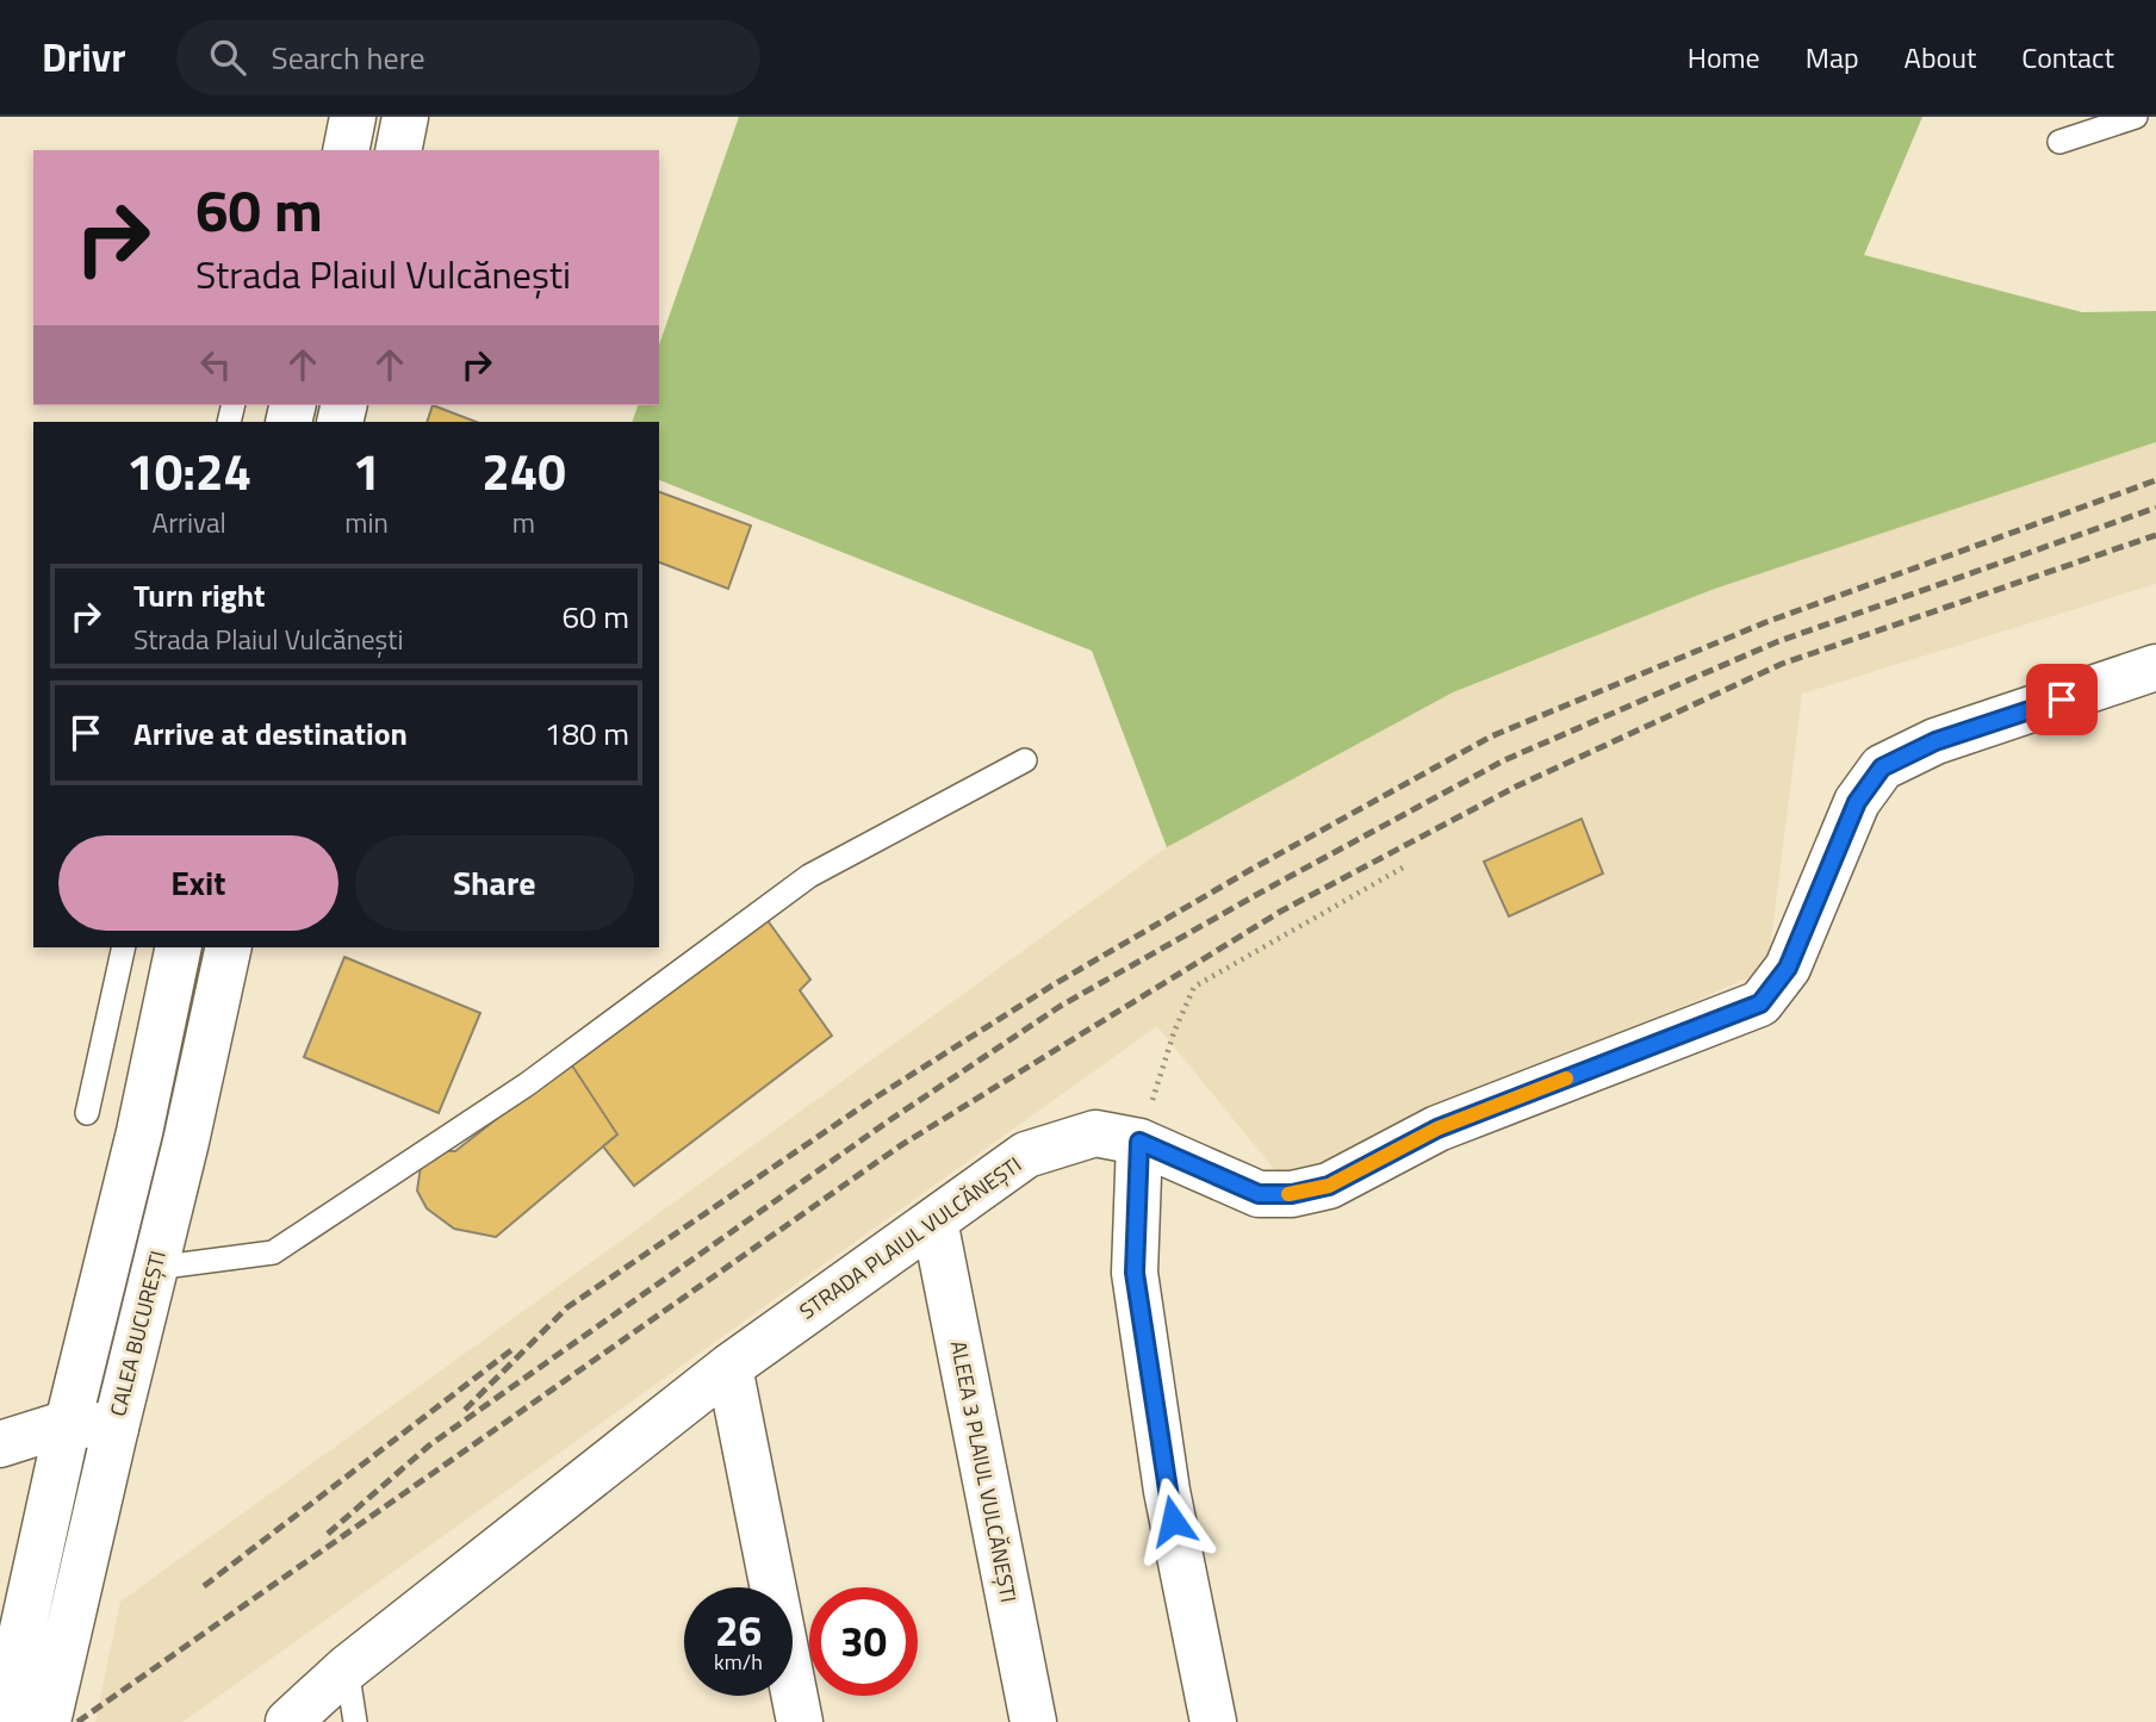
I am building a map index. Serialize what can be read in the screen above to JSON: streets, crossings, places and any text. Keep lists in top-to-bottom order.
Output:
{
  "streets": {
    "street": ["STRADA PLAIUL VULCĂNEȘTI", "CALEA BUCUREȘTI", "ALEEA 3 PLAIUL VULCĂNEȘTI"]
  },
  "crossings": [
    ["STRADA PLAIUL VULCĂNEȘTI", "ALEEA 3 PLAIUL VULCĂNEȘTI"]
  ],
  "page": {
    "header": "Drivr",
    "search": "Search here",
    "nav": [
      "Home",
      "Map",
      "About",
      "Contact"
    ],
    "turn": ["60 m", "Strada Plaiul Vulcănești"],
    "eta": [
      "10:24",
      "Arrival",
      "1",
      "min",
      "240",
      "m"
    ],
    "list": [
      {
        "name": "Turn right",
        "note": "Strada Plaiul Vulcănești",
        "value": "60 m"
      },
      {
        "name": "Arrive at destination",
        "value": "180 m"
      }
    ],
    "buttons": ["Exit", "Share"],
    "speed": "26 km/h",
    "limit": "30"
  }
}
